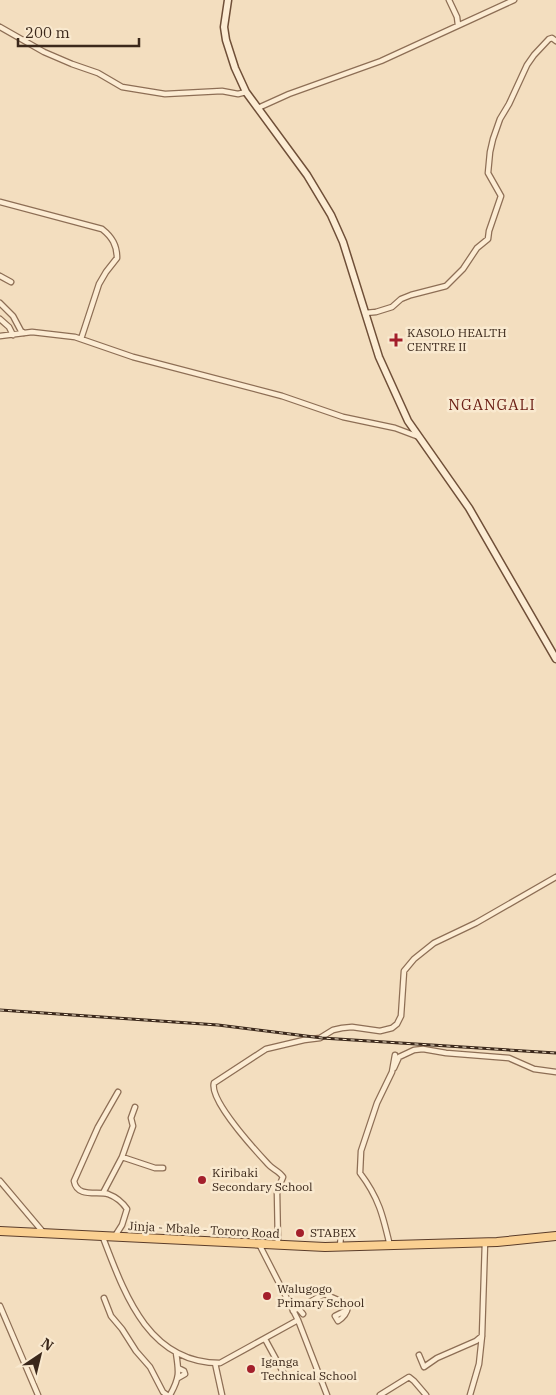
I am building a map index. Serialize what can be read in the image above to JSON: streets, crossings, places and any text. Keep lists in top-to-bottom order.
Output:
{
  "streets": {
    "main road": ["Jinja - Mbale - Tororo Road"]
  },
  "districts": ["NGANGALI"],
  "places": {
    "health": ["KASOLO HEALTH CENTRE II"],
    "other": [
      "Kiribaki Secondary School",
      "STABEX",
      "Walugogo Primary School",
      "Iganga Technical School"
    ]
  },
  "scale_bar": "200 m",
  "north": "top right"
}
